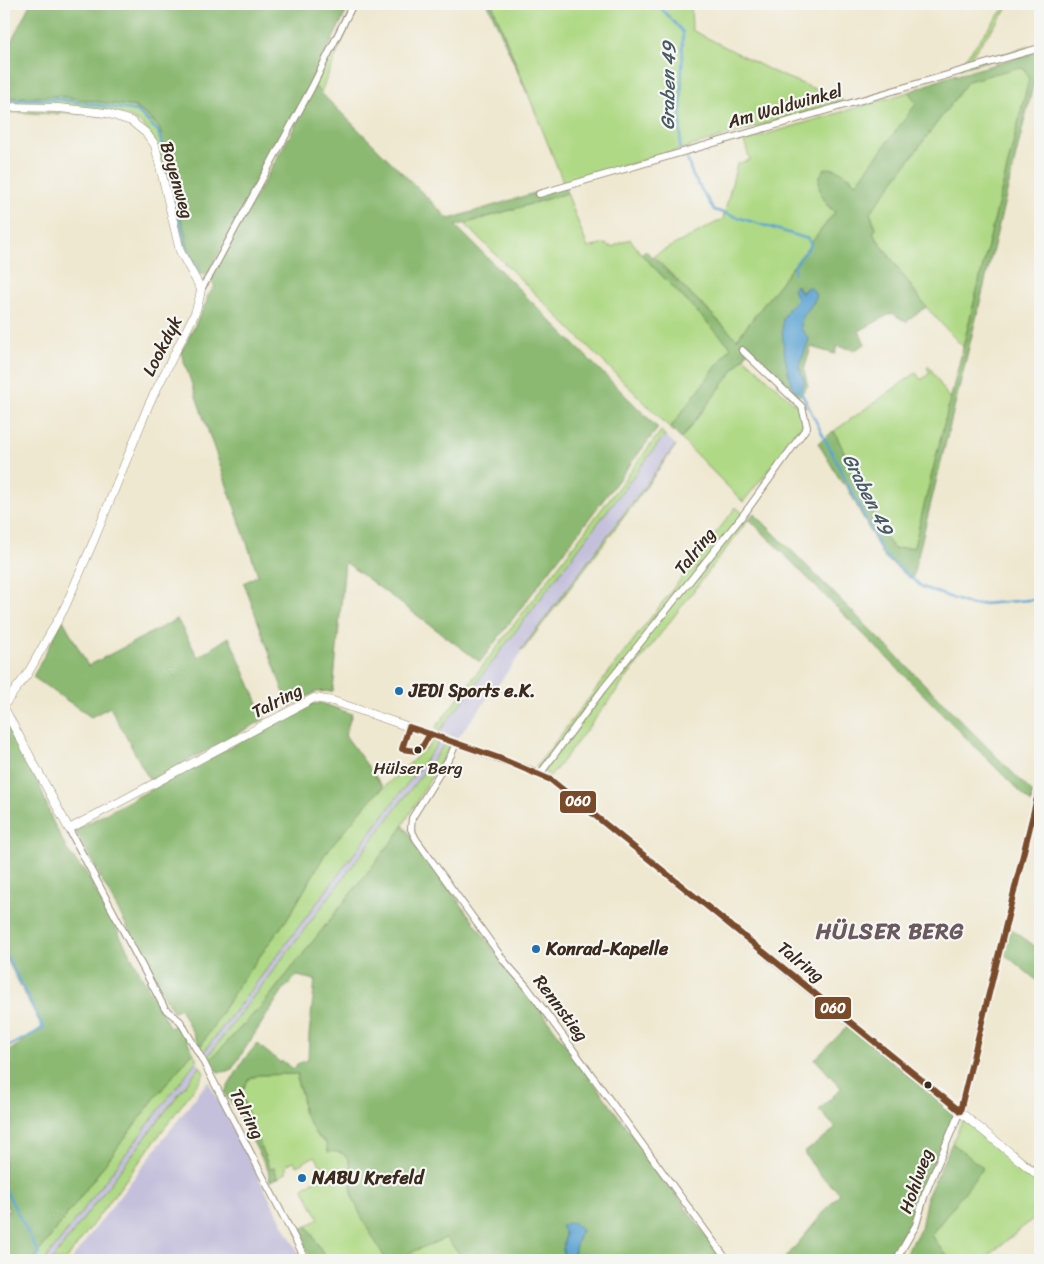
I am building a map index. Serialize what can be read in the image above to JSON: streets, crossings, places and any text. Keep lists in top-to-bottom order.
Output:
{
  "streets": {
    "street": [
      "Am Waldwinkel",
      "Boyenweg",
      "Lookdyk",
      "Talring",
      "Rennstieg",
      "Hohlweg"
    ]
  },
  "crossings": [
    ["Boyenweg", "Lookdyk"],
    ["Lookdyk", "Talring"],
    ["Talring", "Rennstieg"],
    ["Talring", "Hohlweg"]
  ],
  "districts": ["HÜLSER BERG"],
  "water": ["Graben 49"],
  "places": [
    "JEDI Sports e.K.",
    "Hülser Berg",
    "Konrad-Kapelle",
    "NABU Krefeld"
  ],
  "lines": ["transit line 060"]
}
